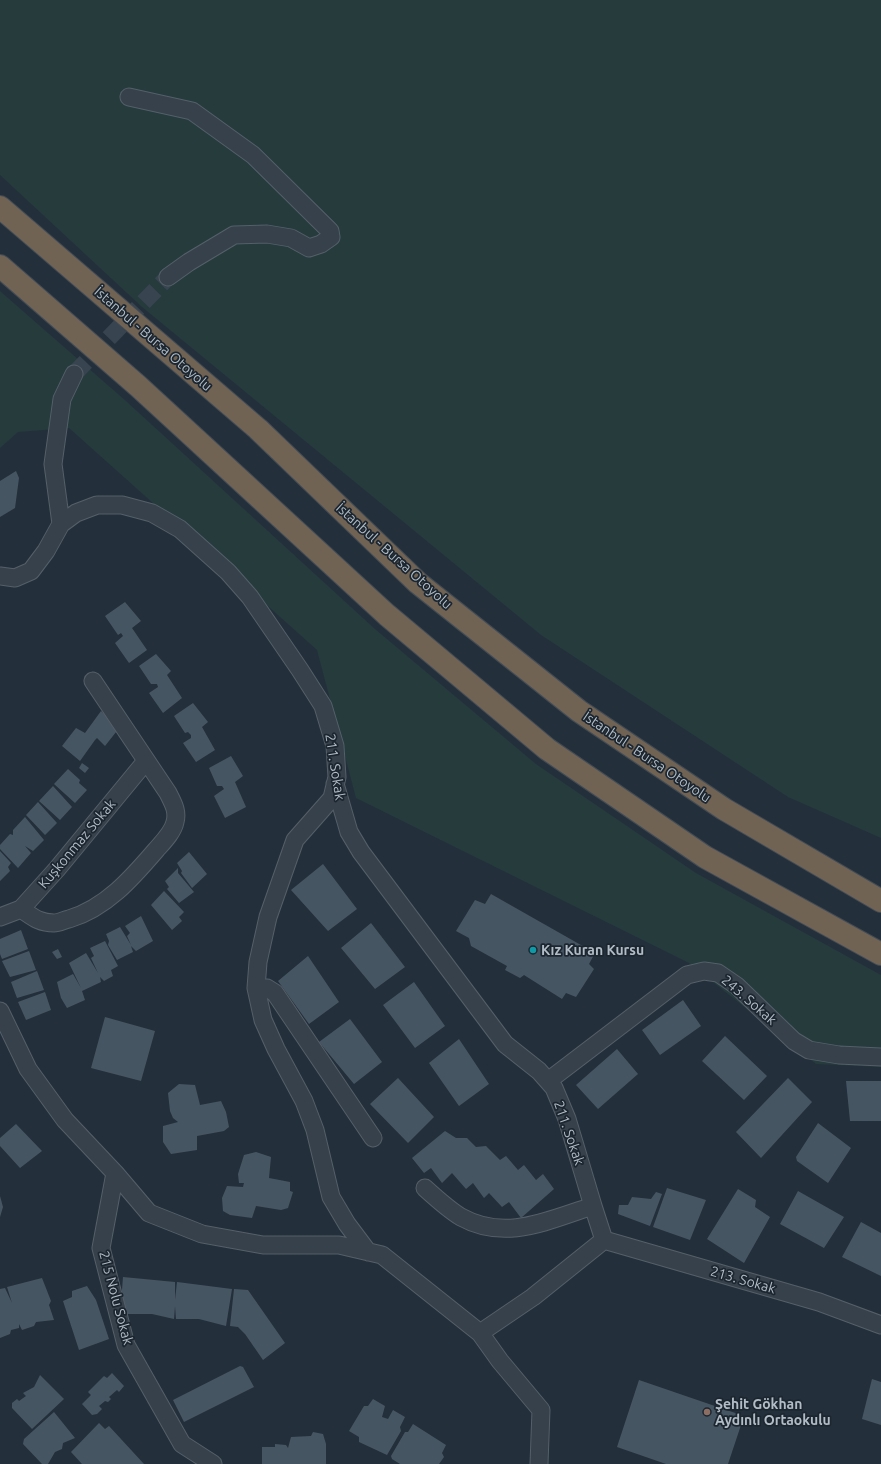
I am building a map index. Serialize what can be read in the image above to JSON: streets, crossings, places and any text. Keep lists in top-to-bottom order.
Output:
{
  "streets": {
    "highway": ["İstanbul - Bursa Otoyolu"],
    "street": [
      "211. Sokak",
      "Kuşkonmaz Sokak",
      "243. Sokak",
      "213. Sokak",
      "215 Nolu Sokak"
    ]
  },
  "crossings": [
    ["211. Sokak", "243. Sokak"],
    ["211. Sokak", "213. Sokak"]
  ],
  "places": ["Kız Kuran Kursu", "Şehit Gökhan Aydınlı Ortaokulu"]
}
